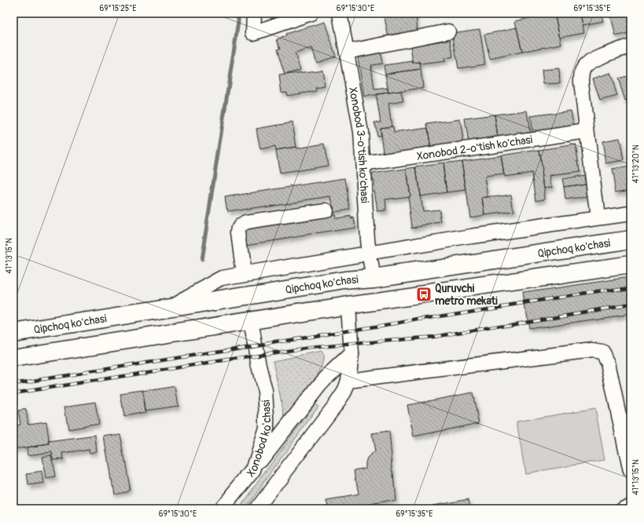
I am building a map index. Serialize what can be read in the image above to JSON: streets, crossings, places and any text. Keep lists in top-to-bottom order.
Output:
{
  "streets": {
    "main road": ["Qipchoq ko'chasi"],
    "street": ["Xonobod 3-o'tish ko'chasi", "Xonobod 2-o'tish ko'chasi", "Xonobod ko'chasi"]
  },
  "crossings": [
    ["Xonobod 3-o'tish ko'chasi", "Xonobod 2-o'tish ko'chasi"],
    ["Xonobod 3-o'tish ko'chasi", "Qipchoq ko'chasi"]
  ],
  "places": {
    "bus stop": ["Quruvchi metro mekati"]
  },
  "coordinates": [
    "69°15'25\"E",
    "69°15'30\"E",
    "69°15'35\"E",
    "41°13'20\"N",
    "41°13'15\"N"
  ]
}
